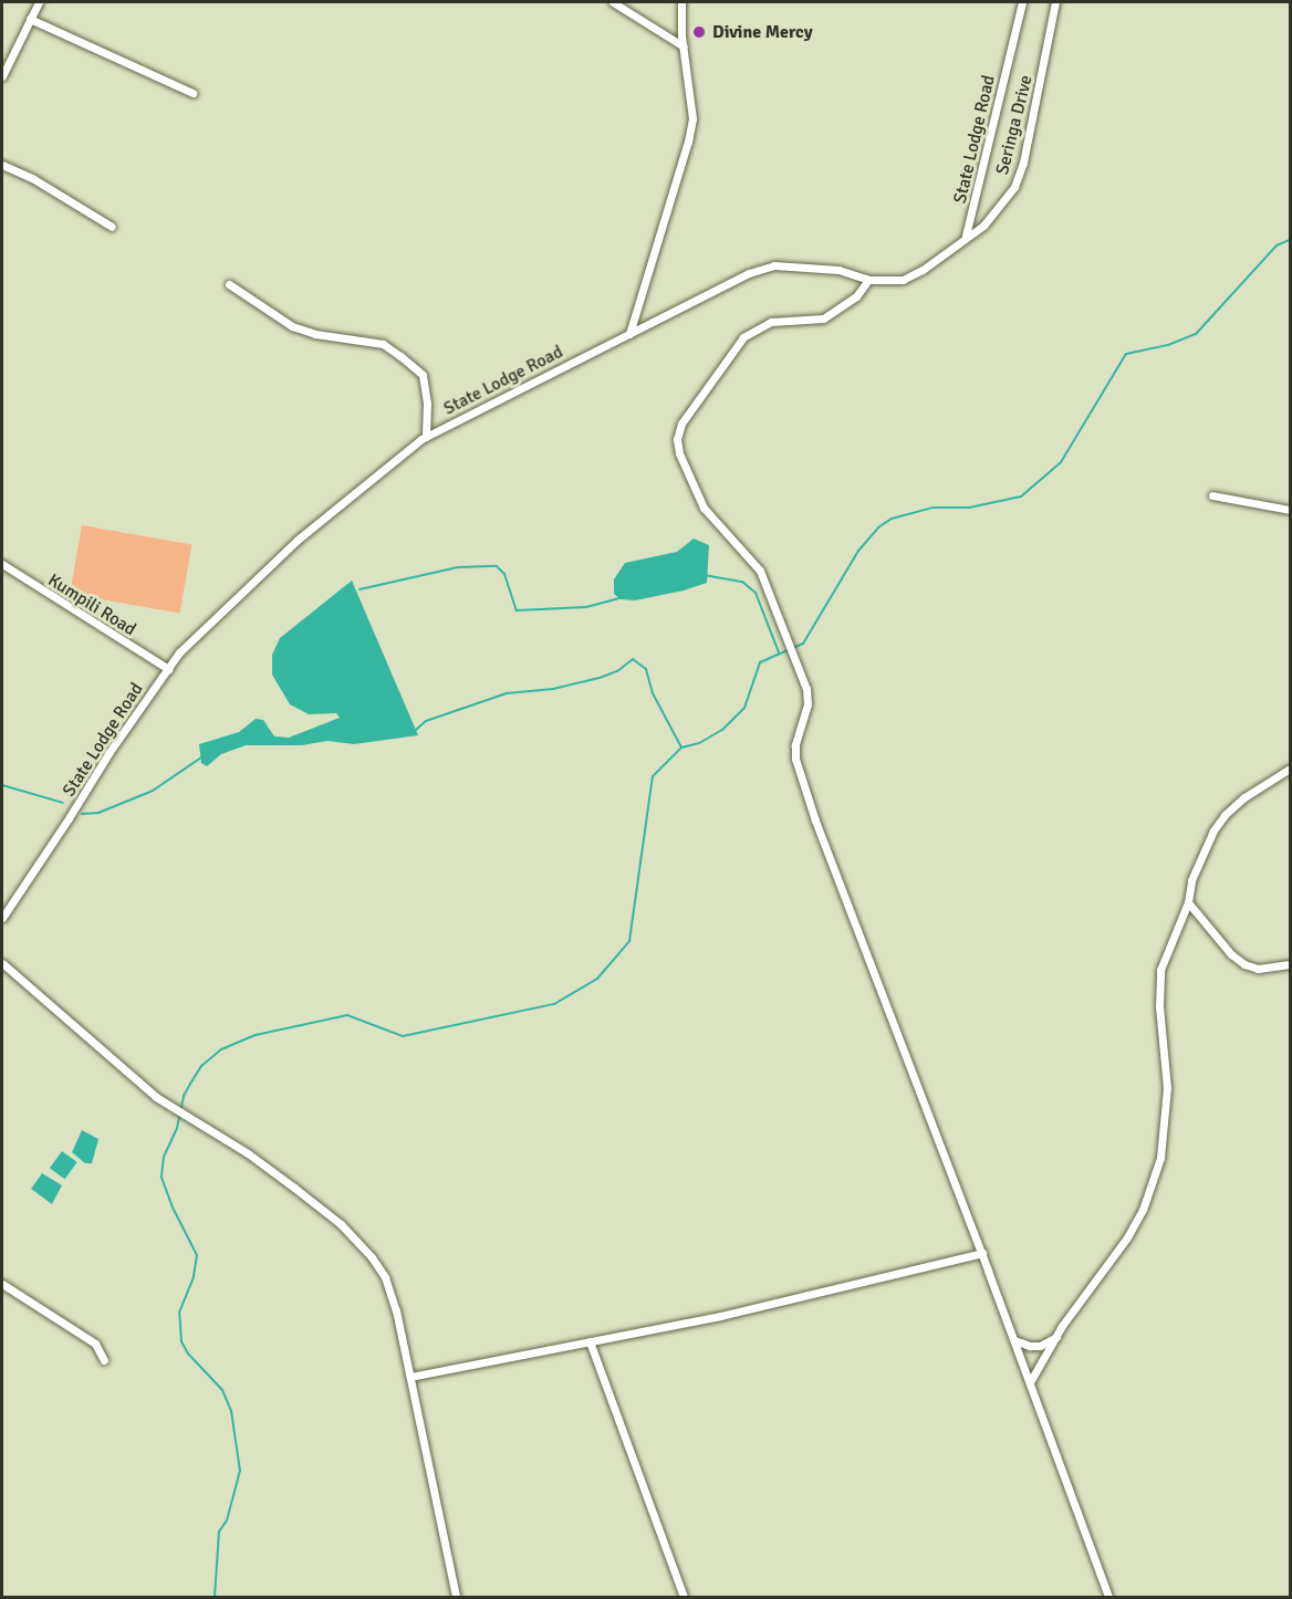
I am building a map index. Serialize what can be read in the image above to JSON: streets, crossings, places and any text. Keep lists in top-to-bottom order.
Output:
{
  "streets": {
    "street": ["Seringa Drive", "State Lodge Road", "Kumpili Road"]
  },
  "crossings": [
    ["Seringa Drive", "State Lodge Road"],
    ["State Lodge Road", "Kumpili Road"]
  ],
  "places": ["Divine Mercy"]
}
